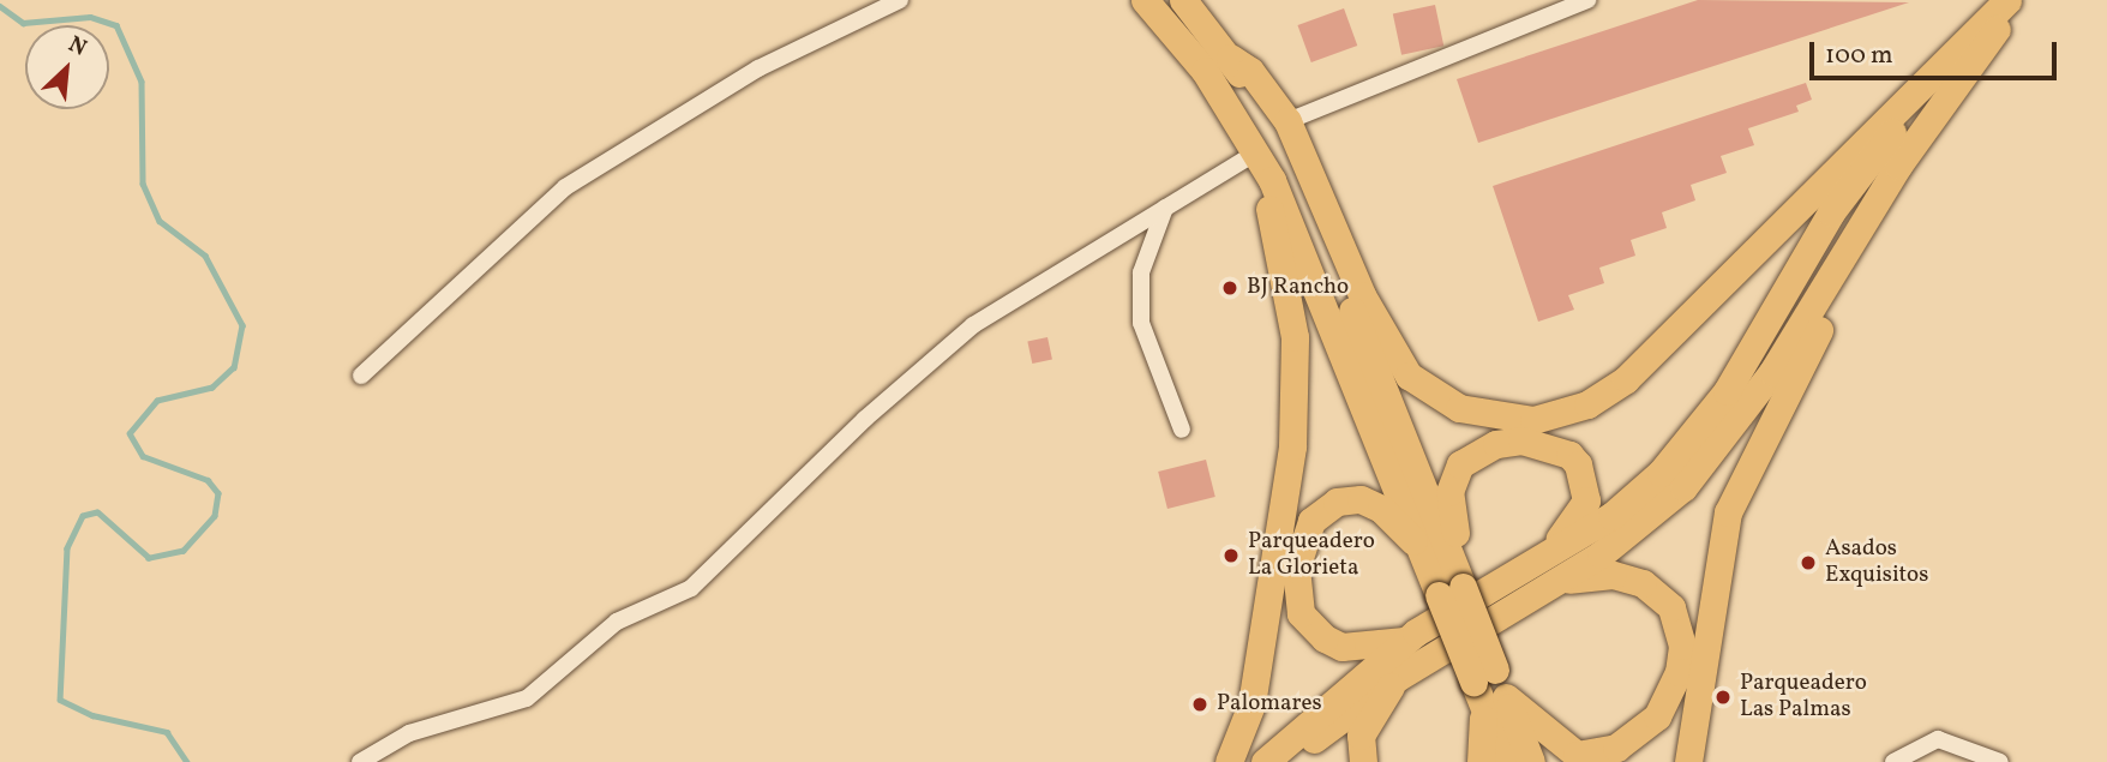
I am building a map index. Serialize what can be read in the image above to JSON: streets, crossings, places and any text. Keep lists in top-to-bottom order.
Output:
{
  "places": [
    "BJ Rancho",
    "Parqueadero La Glorieta",
    "Asados Exquisitos",
    "Parqueadero Las Palmas",
    "Palomares"
  ],
  "scale_bar": "100 m",
  "north": "top right"
}
